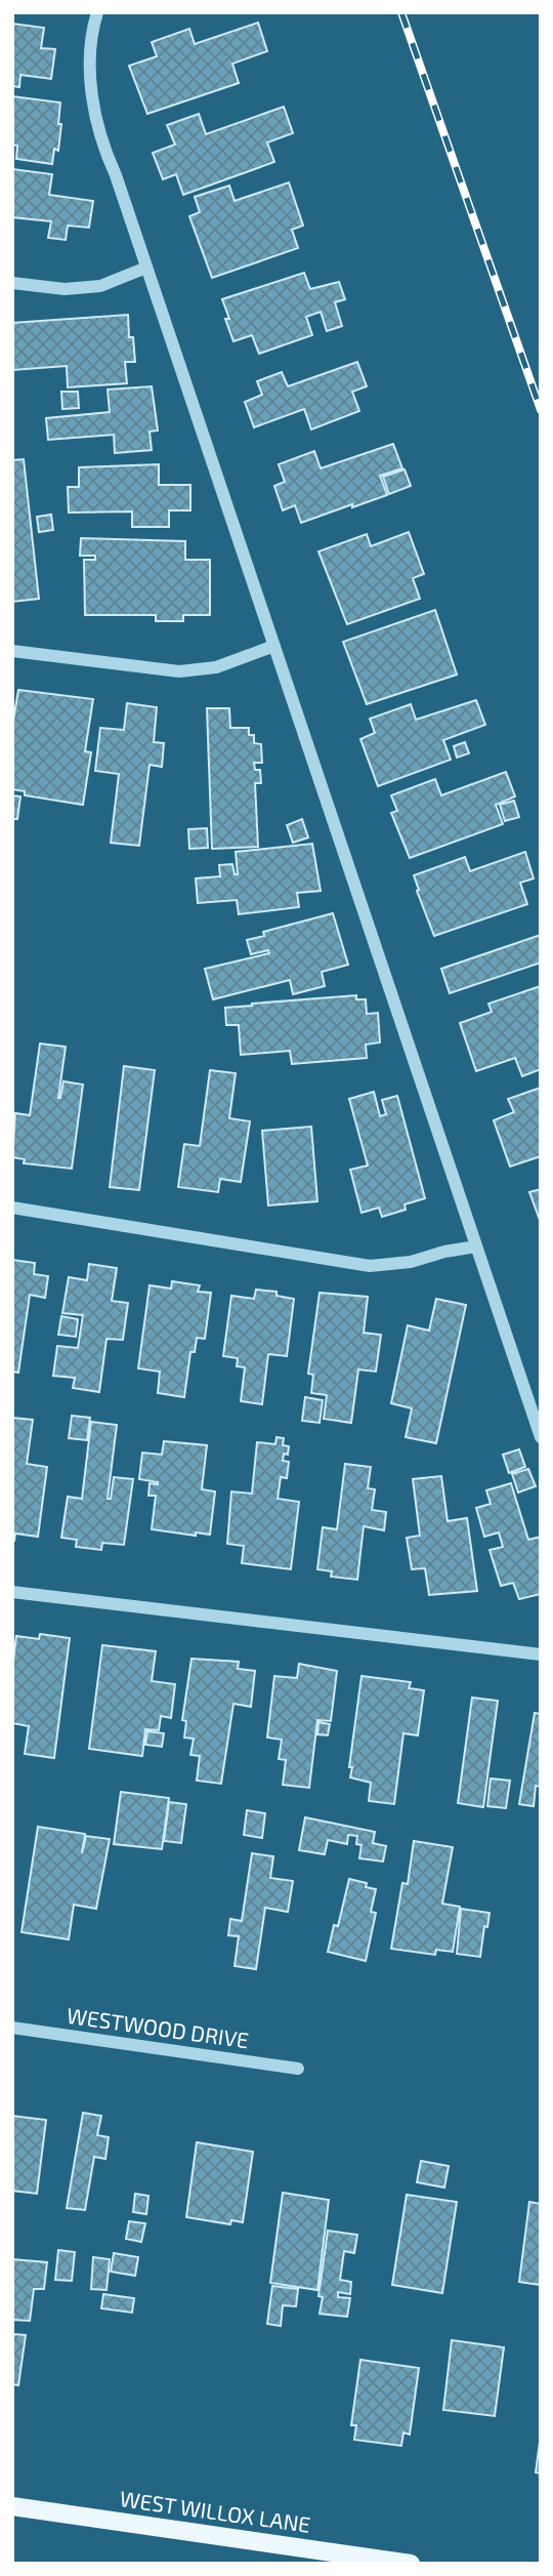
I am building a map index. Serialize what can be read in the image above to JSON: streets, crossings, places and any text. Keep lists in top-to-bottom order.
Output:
{
  "streets": {
    "main road": ["WEST WILLOX LANE"],
    "street": ["WESTWOOD DRIVE"]
  }
}
